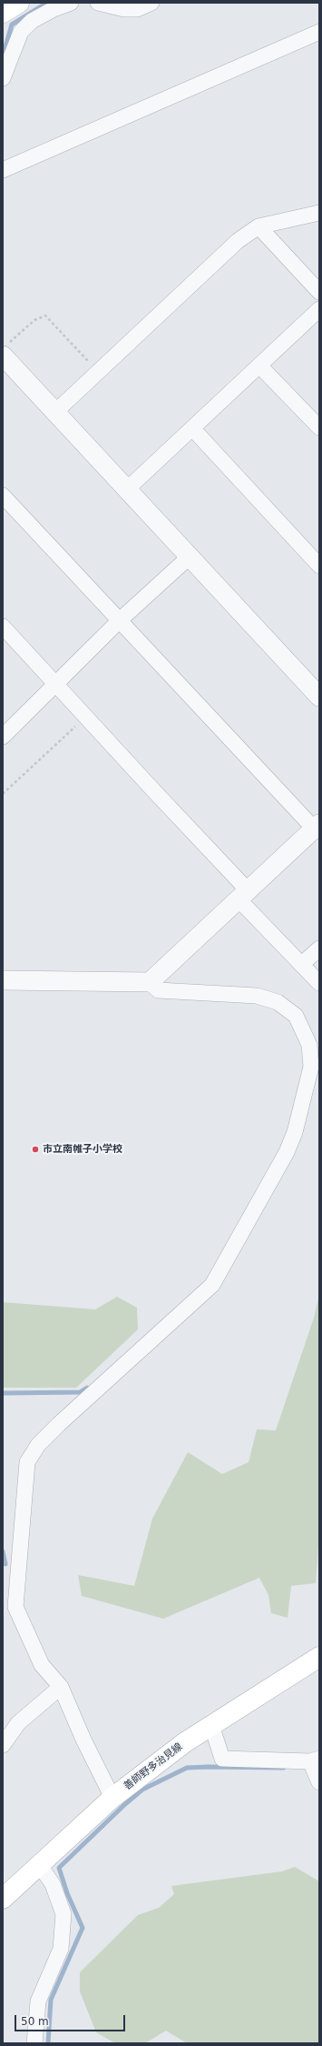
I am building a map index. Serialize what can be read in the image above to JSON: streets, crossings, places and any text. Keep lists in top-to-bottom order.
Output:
{
  "streets": {
    "main road": ["善師野多治見線"]
  },
  "places": ["市立南帷子小学校"],
  "scale_bar": "50 m"
}
